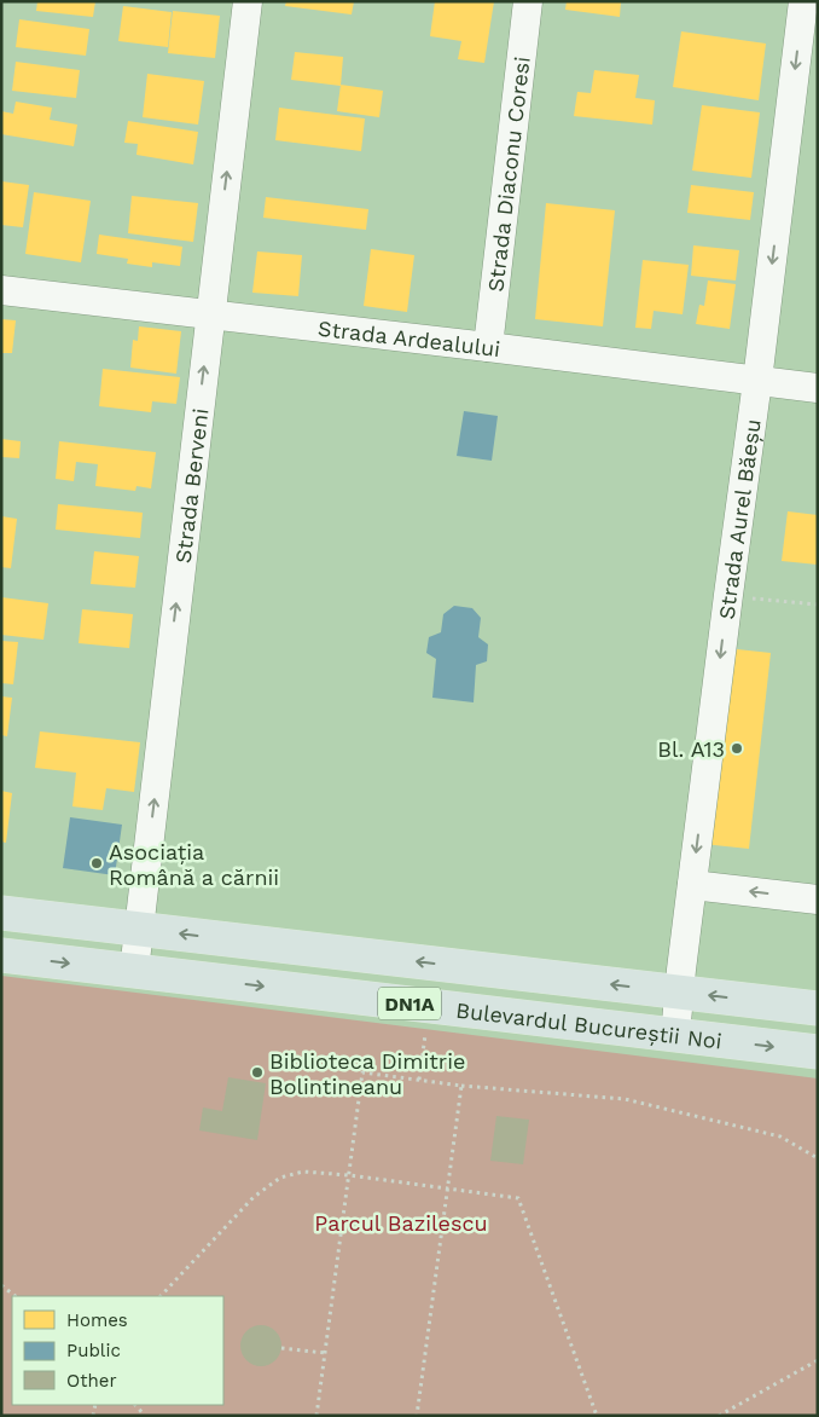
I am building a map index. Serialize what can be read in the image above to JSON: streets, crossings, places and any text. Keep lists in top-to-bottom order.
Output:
{
  "streets": {
    "main road": ["DN1A", "Bulevardul Bucureștii Noi"],
    "street": [
      "Strada Diaconu Coresi",
      "Strada Ardealului",
      "Strada Berveni",
      "Strada Aurel Băeșu"
    ]
  },
  "crossings": [
    ["Strada Diaconu Coresi", "Strada Ardealului"],
    ["Strada Ardealului", "Strada Berveni"],
    ["Strada Ardealului", "Strada Aurel Băeșu"],
    ["Strada Berveni", "Bulevardul Bucureștii Noi"],
    ["Strada Aurel Băeșu", "Bulevardul Bucureștii Noi"]
  ],
  "one_way": ["Strada Berveni", "Strada Aurel Băeșu"],
  "parks": ["Parcul Bazilescu"],
  "places": ["Bl. A13", "Asociația Română a cărnii", "Biblioteca Dimitrie Bolintineanu"],
  "legend": ["Homes", "Public", "Other"]
}
